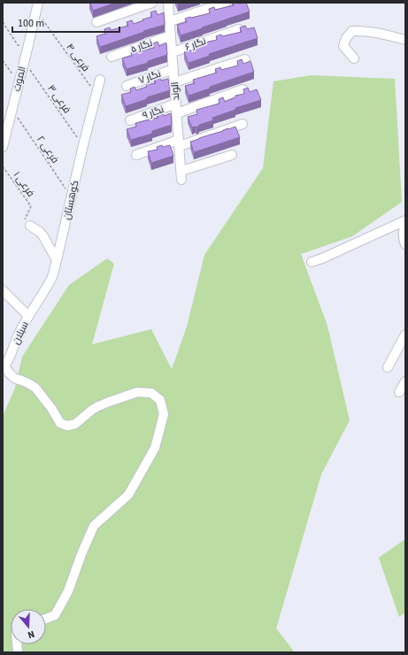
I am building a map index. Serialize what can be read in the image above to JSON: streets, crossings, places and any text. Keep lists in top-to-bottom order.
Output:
{
  "streets": {
    "street": [
      "نگار ۶",
      "نگار ۵",
      "نگار ۷",
      "الموت",
      "الوند",
      "نگار ۹",
      "کوهستان",
      "سبلان"
    ],
    "path": [
      "فرعی ۴",
      "فرعی ۳",
      "فرعی ۲",
      "فرعی ۱"
    ]
  },
  "crossings": [
    ["نگار ۶", "الوند"],
    ["نگار ۵", "الوند"],
    ["فرعی ۴", "الموت"],
    ["فرعی ۴", "کوهستان"],
    ["نگار ۷", "الوند"],
    ["الموت", "فرعی ۳"],
    ["الموت", "فرعی ۲"],
    ["الوند", "نگار ۹"],
    ["فرعی ۳", "کوهستان"],
    ["فرعی ۲", "کوهستان"],
    ["کوهستان", "سبلان"]
  ],
  "scale_bar": "100 m",
  "north": "bottom"
}
